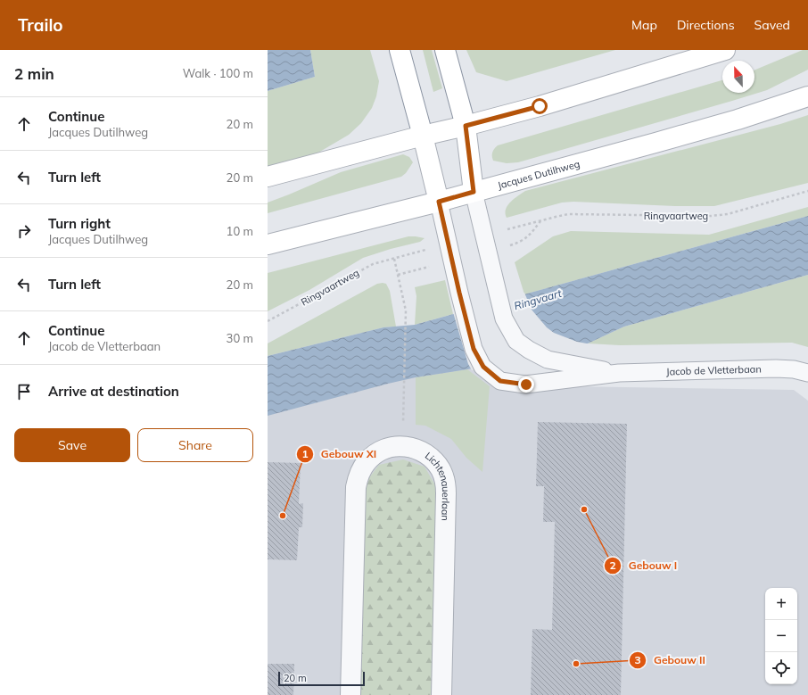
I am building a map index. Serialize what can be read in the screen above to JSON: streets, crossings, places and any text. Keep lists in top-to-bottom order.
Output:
{
  "streets": {
    "main road": ["Jacques Dutilhweg"],
    "street": ["Lichtenauerlaan"],
    "lane": ["Jacob de Vletterbaan"],
    "path": ["Ringvaartweg"]
  },
  "crossings": [
    ["Jacques Dutilhweg", "Jacob de Vletterbaan"]
  ],
  "water": ["Ringvaart"],
  "places": ["Gebouw I", "Gebouw XI", "Gebouw II"],
  "scale_bar": "20 m",
  "north": "top",
  "page": {
    "header": "Trailo",
    "nav": ["Map", "Directions", "Saved"],
    "heading": ["2 min", "Walk · 100 m"],
    "list": [
      ["Continue", "Jacques Dutilhweg", "20 m"],
      ["Turn left", "20 m"],
      ["Turn right", "Jacques Dutilhweg", "10 m"],
      ["Turn left", "20 m"],
      ["Continue", "Jacob de Vletterbaan", "30 m"],
      "Arrive at destination"
    ],
    "buttons": ["Save", "Share"],
    "map_buttons": ["+", "−"],
    "scale": "20 m"
  }
}
